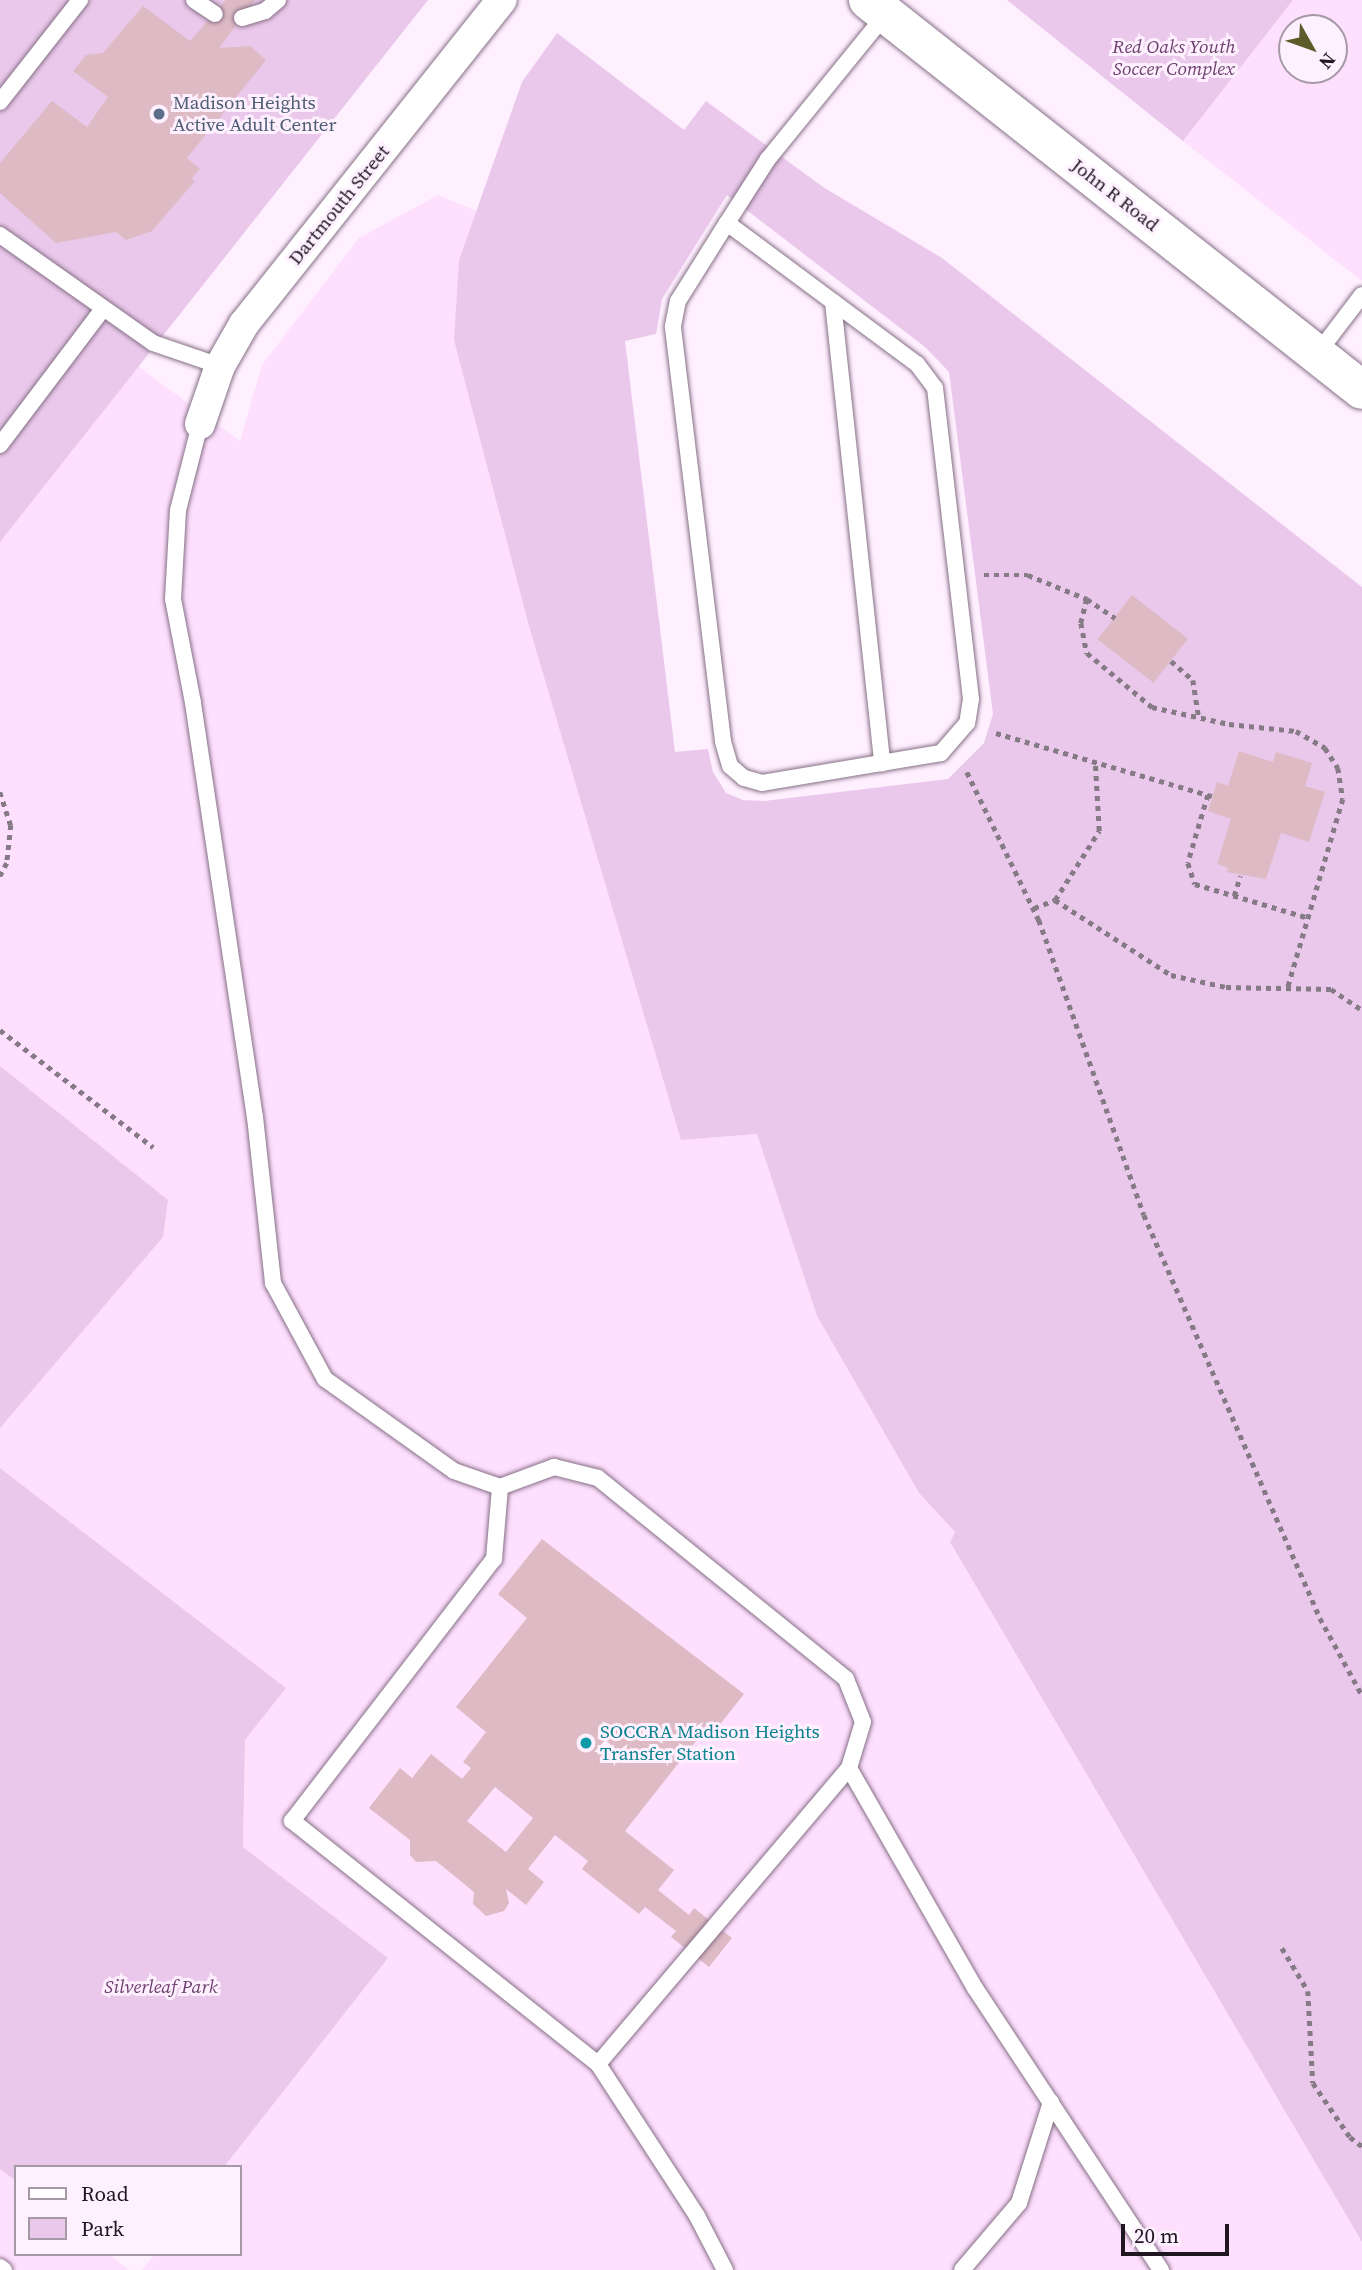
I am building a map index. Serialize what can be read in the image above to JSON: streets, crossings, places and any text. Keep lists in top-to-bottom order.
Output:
{
  "streets": {
    "main road": ["John R Road"],
    "street": ["Dartmouth Street"]
  },
  "parks": ["Red Oaks Youth Soccer Complex", "Silverleaf Park"],
  "places": ["Madison Heights Active Adult Center", "SOCCRA Madison Heights Transfer Station"],
  "legend": ["Road", "Park"],
  "scale_bar": "20 m",
  "north": "bottom right"
}
